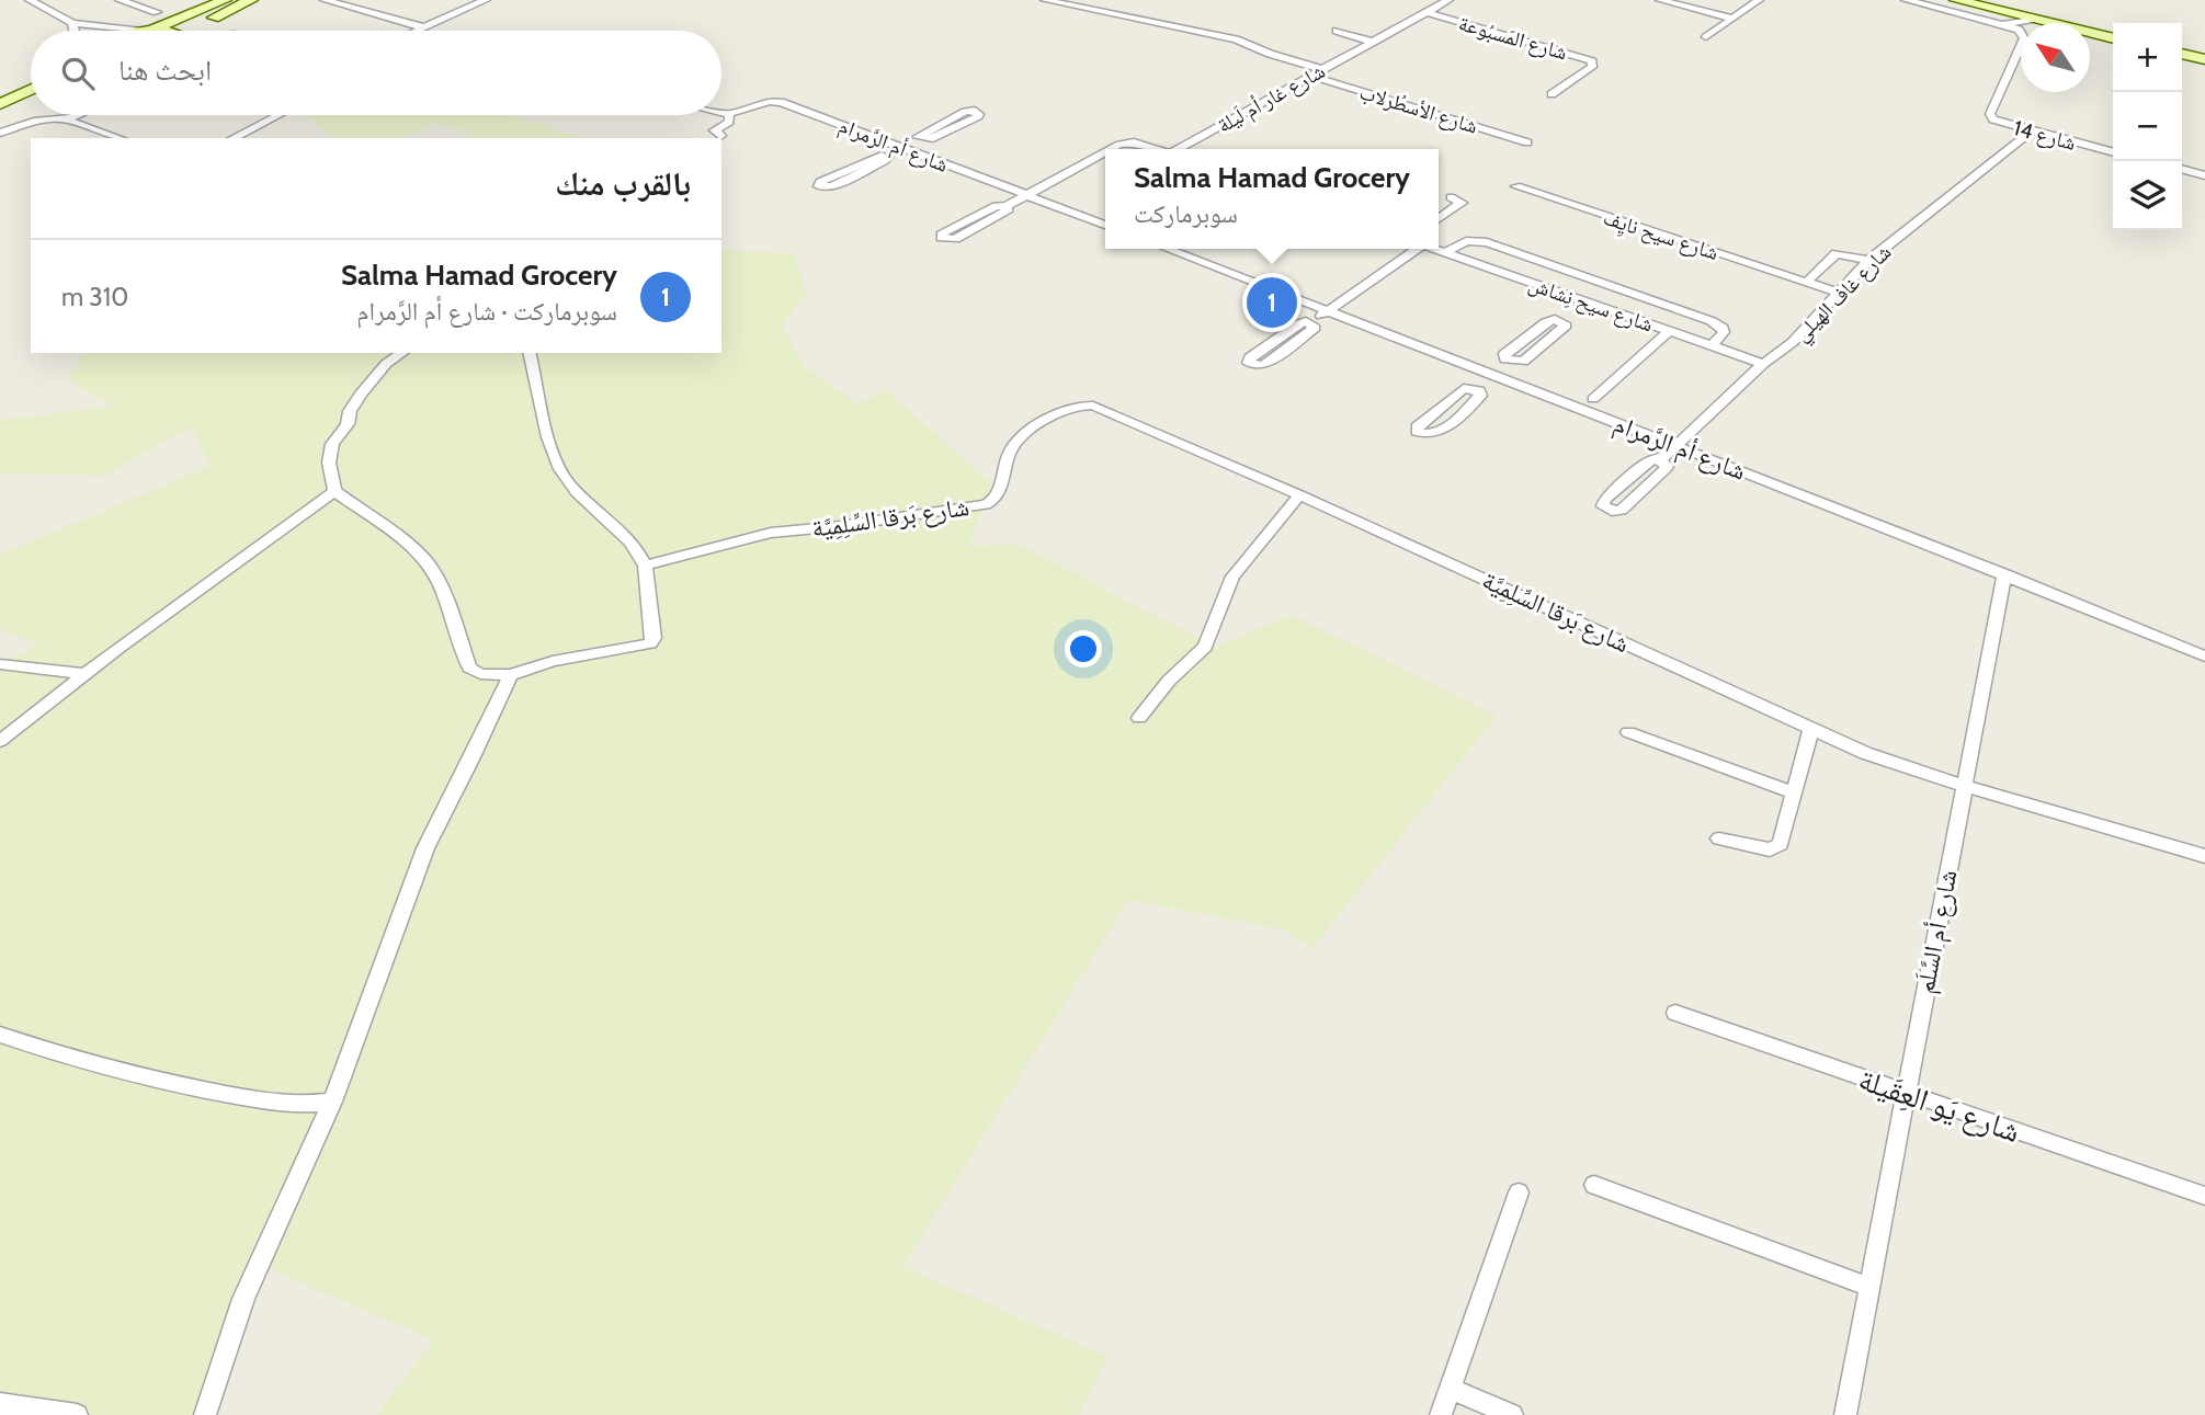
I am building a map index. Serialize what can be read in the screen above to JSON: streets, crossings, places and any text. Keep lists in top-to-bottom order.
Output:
{
  "streets": {
    "street": [
      "شارع المَسبُوعة",
      "شارع غار أم لَيلة",
      "شارع الأسطُرلاب",
      "شارع 14",
      "شارع أم الرَّمرام",
      "شارع سيح نايِف",
      "شارع غاف الهيلي",
      "شارع سيح نِشاش",
      "شارع بَرقا السِّلِمِيَّة",
      "شارع أم السَّلَم",
      "شارع يَو العِقَيلة"
    ]
  },
  "crossings": [
    ["شارع المَسبُوعة", "شارع غار أم لَيلة"],
    ["شارع غار أم لَيلة", "شارع الأسطُرلاب"],
    ["شارع 14", "شارع غاف الهيلي"],
    ["شارع أم الرَّمرام", "شارع غاف الهيلي"],
    ["شارع أم الرَّمرام", "شارع أم السَّلَم"],
    ["شارع سيح نايِف", "شارع غاف الهيلي"],
    ["شارع غاف الهيلي", "شارع سيح نِشاش"],
    ["شارع بَرقا السِّلِمِيَّة", "شارع أم السَّلَم"],
    ["شارع أم السَّلَم", "شارع يَو العِقَيلة"]
  ],
  "north": "top left",
  "page": {
    "map_buttons": ["+", "−"],
    "search": "ابحث هنا",
    "heading": "بالقرب منك",
    "popup": ["Salma Hamad Grocery", "سوبرماركت"],
    "list": [
      {
        "mark": "1",
        "name": "Salma Hamad Grocery",
        "note": "سوبرماركت · شارع أم الرَّمرام",
        "value": "310 m"
      }
    ],
    "pins": "1"
  }
}
